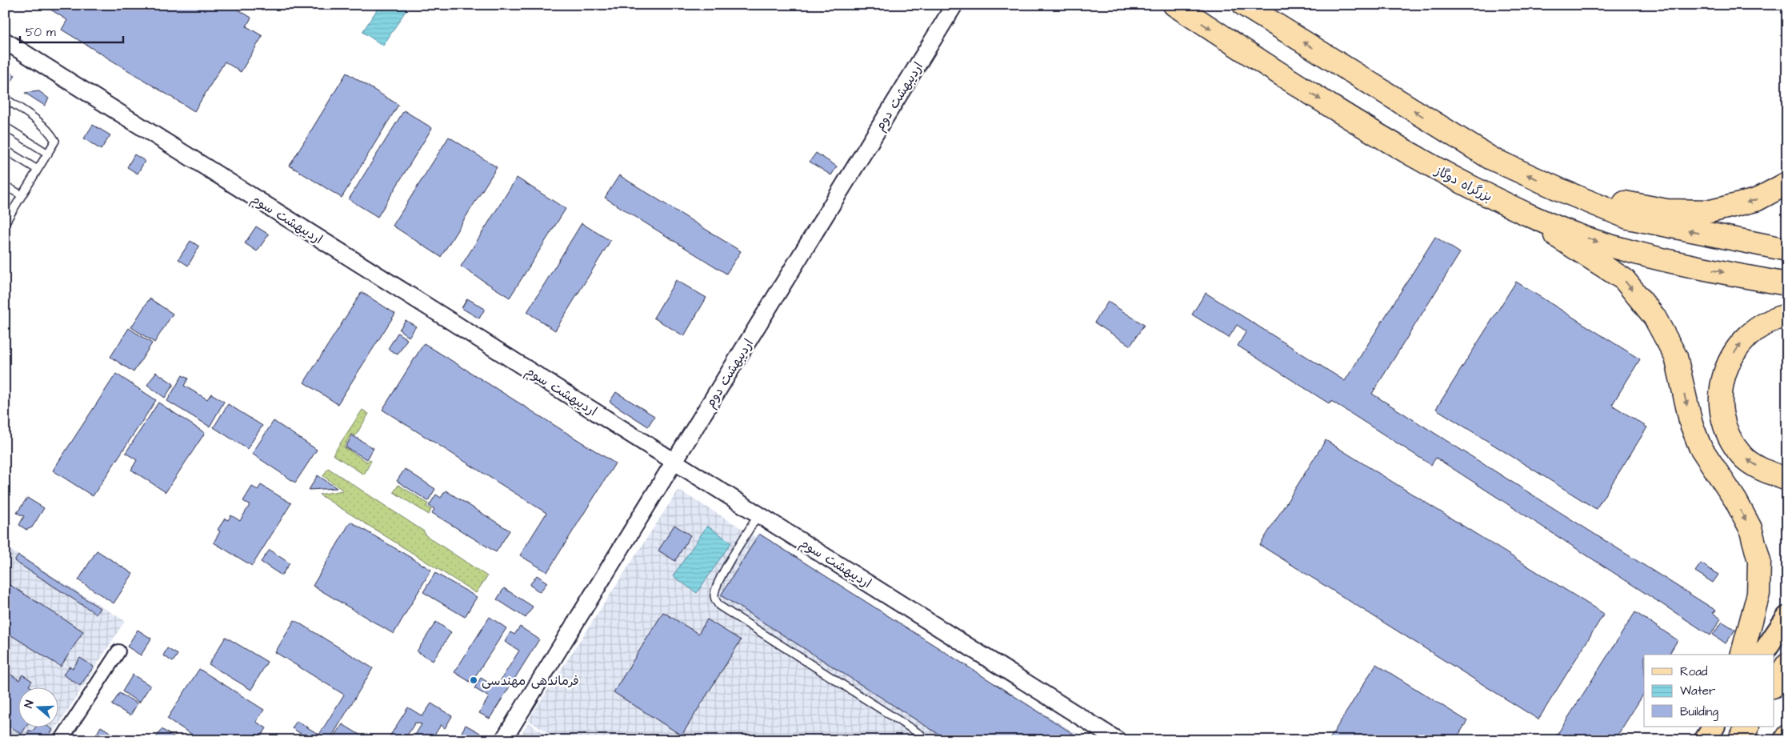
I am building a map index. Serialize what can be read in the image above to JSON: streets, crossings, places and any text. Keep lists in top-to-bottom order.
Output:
{
  "streets": {
    "highway": ["بزرگراه دوگاز"],
    "street": ["اردیبهشت دوم", "اردیبهشت سوم"]
  },
  "crossings": [
    ["اردیبهشت دوم", "اردیبهشت سوم"]
  ],
  "places": ["فرماندهی مهندسی"],
  "legend": ["Road", "Water", "Building"],
  "scale_bar": "50 m",
  "north": "left"
}
